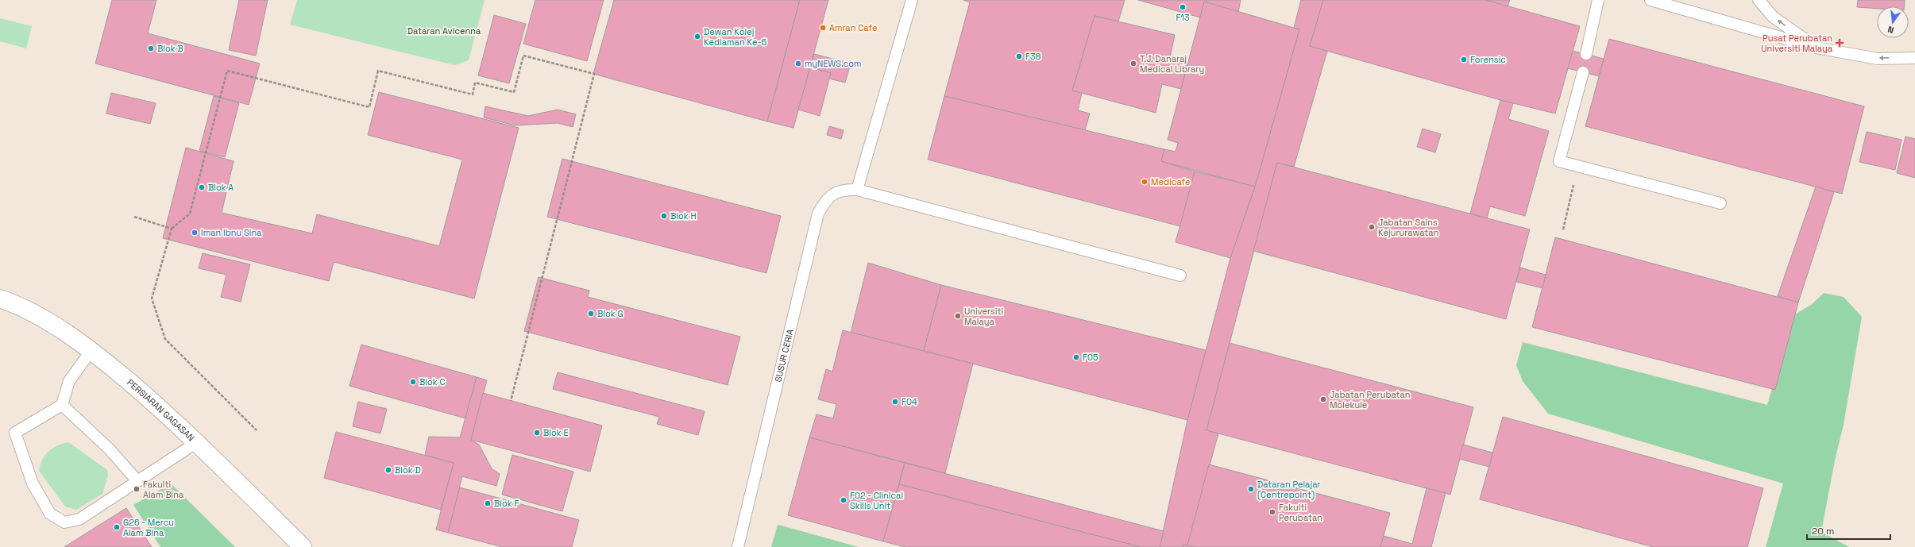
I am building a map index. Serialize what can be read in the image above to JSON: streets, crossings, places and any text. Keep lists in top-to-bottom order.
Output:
{
  "streets": {
    "street": ["PERSIARAN GAGASAN"],
    "lane": ["SUSUR CERIA"]
  },
  "parks": ["Dataran Avicenna"],
  "places": {
    "other": [
      "F13",
      "Amran Cafe",
      "Dewan Kolej Kediaman Ke-6",
      "Blok B",
      "F38",
      "Forensic",
      "myNEWS.com",
      "T.J. Danaraj Medical Library",
      "Medicafe",
      "Blok A",
      "Blok H",
      "Jabatan Sains Kejururawatan",
      "Iman Ibnu Sina",
      "Blok G",
      "Universiti Malaya",
      "F05",
      "Blok C",
      "Jabatan Perubatan Molekule",
      "F04",
      "Blok E",
      "Blok D",
      "Fakulti Alam Bina",
      "Dataran Pelajar (Centrepoint)",
      "F02 - Clinical Skills Unit",
      "Blok F",
      "Fakulti Perubatan",
      "G26 - Mercu Alam Bina"
    ],
    "health": ["Pusat Perubatan Universiti Malaya"]
  },
  "scale_bar": "20 m",
  "north": "bottom"
}
